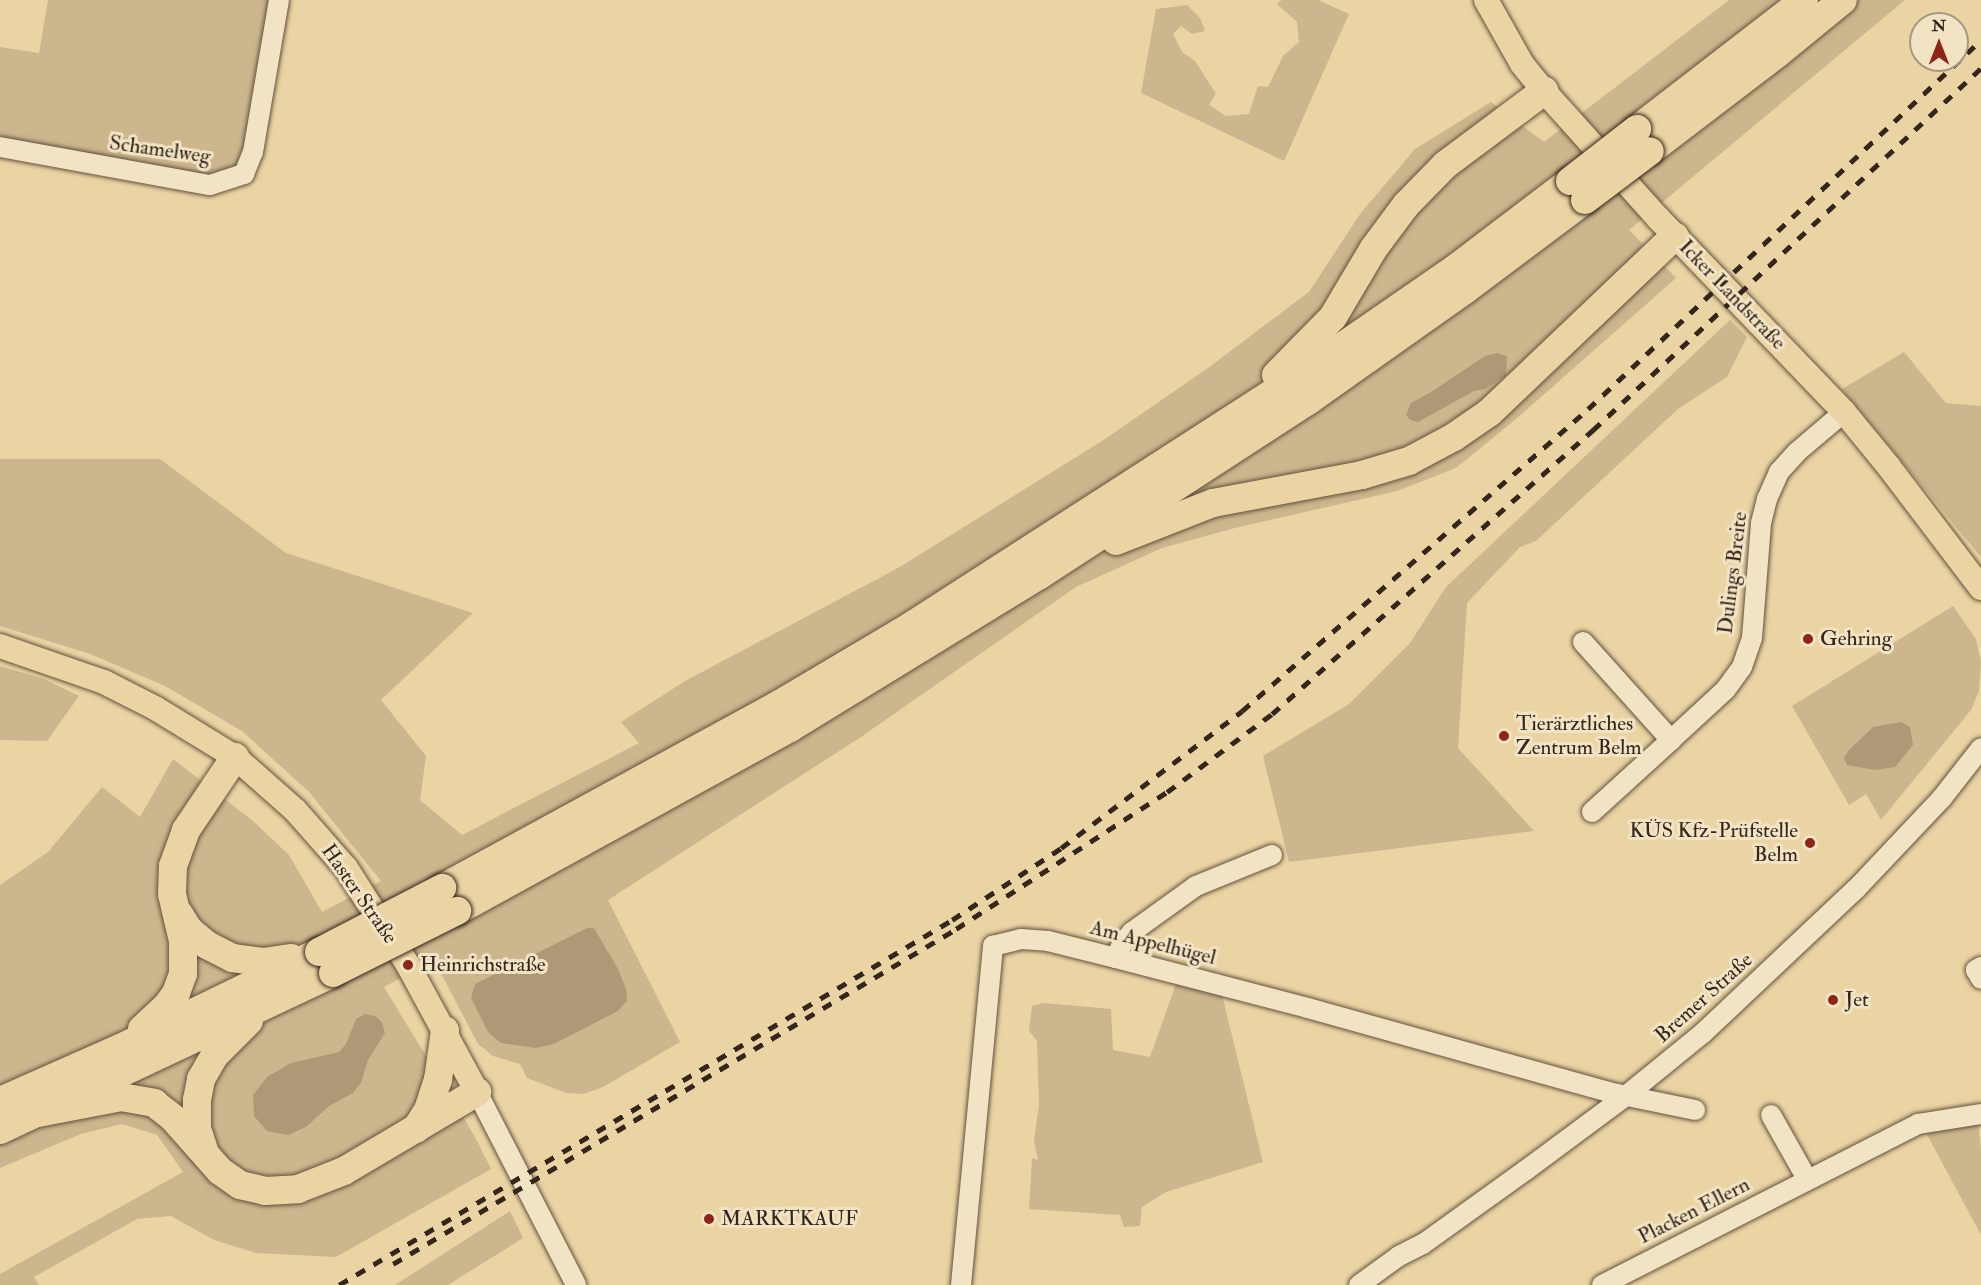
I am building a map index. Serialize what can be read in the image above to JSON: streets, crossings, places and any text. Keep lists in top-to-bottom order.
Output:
{
  "streets": {
    "main road": ["Icker Landstraße", "Haster Straße"],
    "street": [
      "Schamelweg",
      "Dulings Breite",
      "Am Appelhügel",
      "Bremer Straße",
      "Placken Ellern"
    ]
  },
  "crossings": [
    ["Icker Landstraße", "Dulings Breite"],
    ["Am Appelhügel", "Bremer Straße"]
  ],
  "places": [
    "Gehring",
    "Tierärztliches Zentrum Belm",
    "KÜS Kfz-Prüfstelle Belm",
    "Heinrichstraße",
    "Jet",
    "MARKTKAUF"
  ],
  "north": "top"
}
